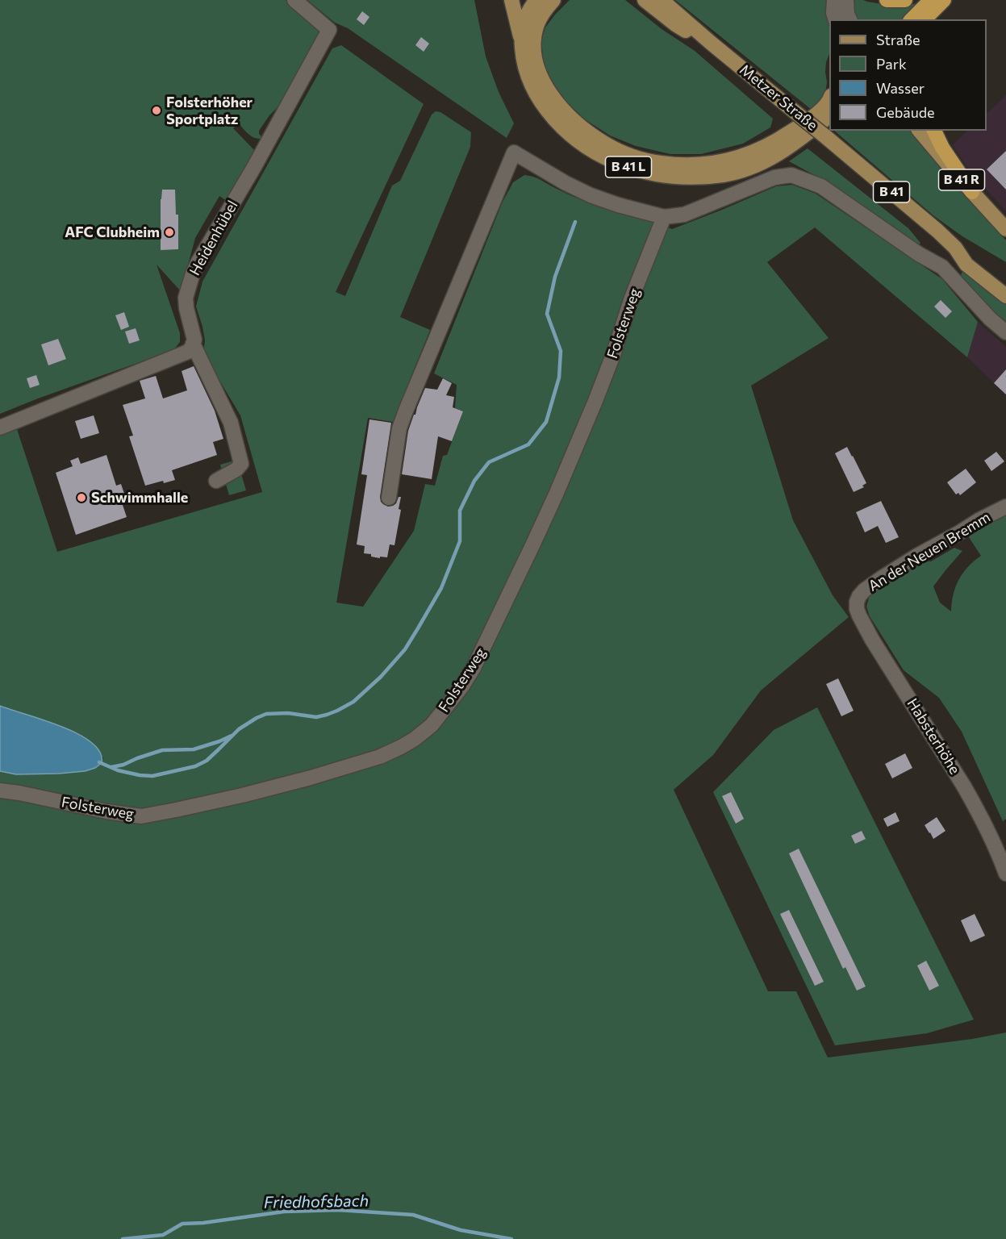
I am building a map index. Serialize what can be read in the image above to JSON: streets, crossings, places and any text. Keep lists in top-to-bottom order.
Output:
{
  "streets": {
    "main road": [
      "Metzer Straße",
      "B 41 L",
      "B 41 R",
      "B 41"
    ],
    "street": [
      "Heidenhübel",
      "Folsterweg",
      "An der Neuen Bremm",
      "Habsterhöhe"
    ]
  },
  "crossings": [
    ["An der Neuen Bremm", "Habsterhöhe"]
  ],
  "water": ["Friedhofsbach"],
  "places": ["Folsterhöher Sportplatz", "AFC Clubheim", "Schwimmhalle"],
  "legend": [
    "Straße",
    "Park",
    "Wasser",
    "Gebäude"
  ]
}
